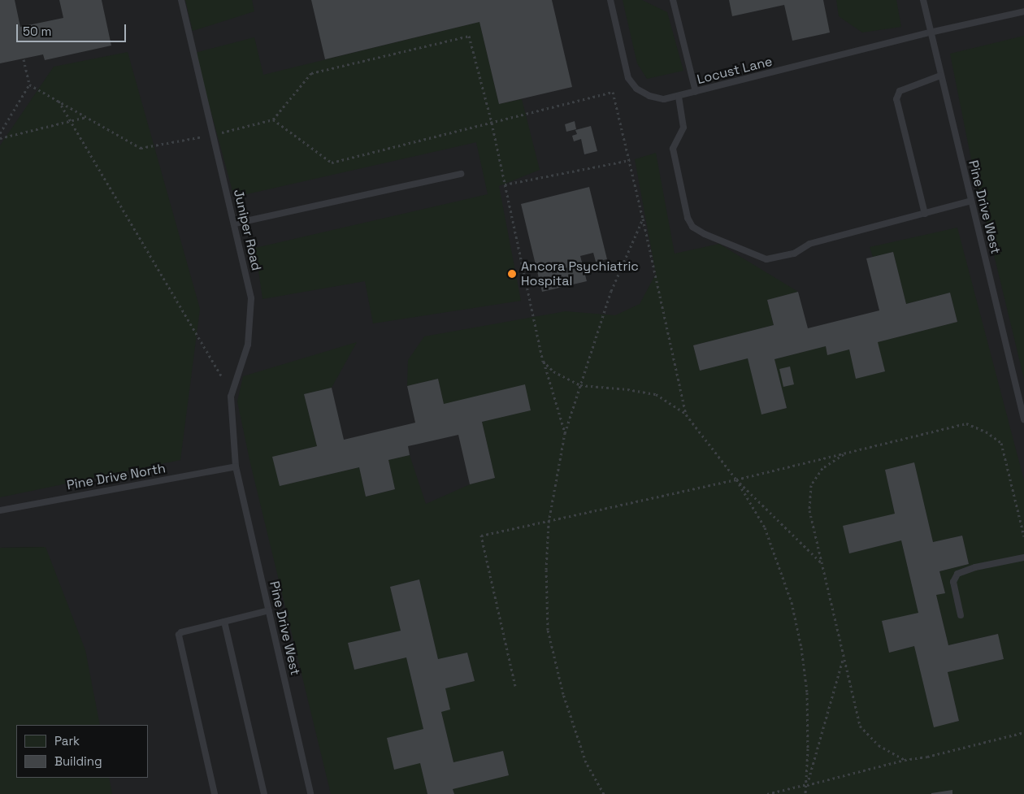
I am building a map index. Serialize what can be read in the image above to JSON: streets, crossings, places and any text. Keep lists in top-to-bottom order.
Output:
{
  "streets": {
    "lane": [
      "Locust Lane",
      "Pine Drive West",
      "Juniper Road",
      "Pine Drive North"
    ]
  },
  "crossings": [
    ["Locust Lane", "Pine Drive West"],
    ["Pine Drive West", "Juniper Road"],
    ["Pine Drive West", "Pine Drive North"],
    ["Juniper Road", "Pine Drive North"]
  ],
  "places": ["Ancora Psychiatric Hospital"],
  "legend": ["Park", "Building"],
  "scale_bar": "50 m"
}
